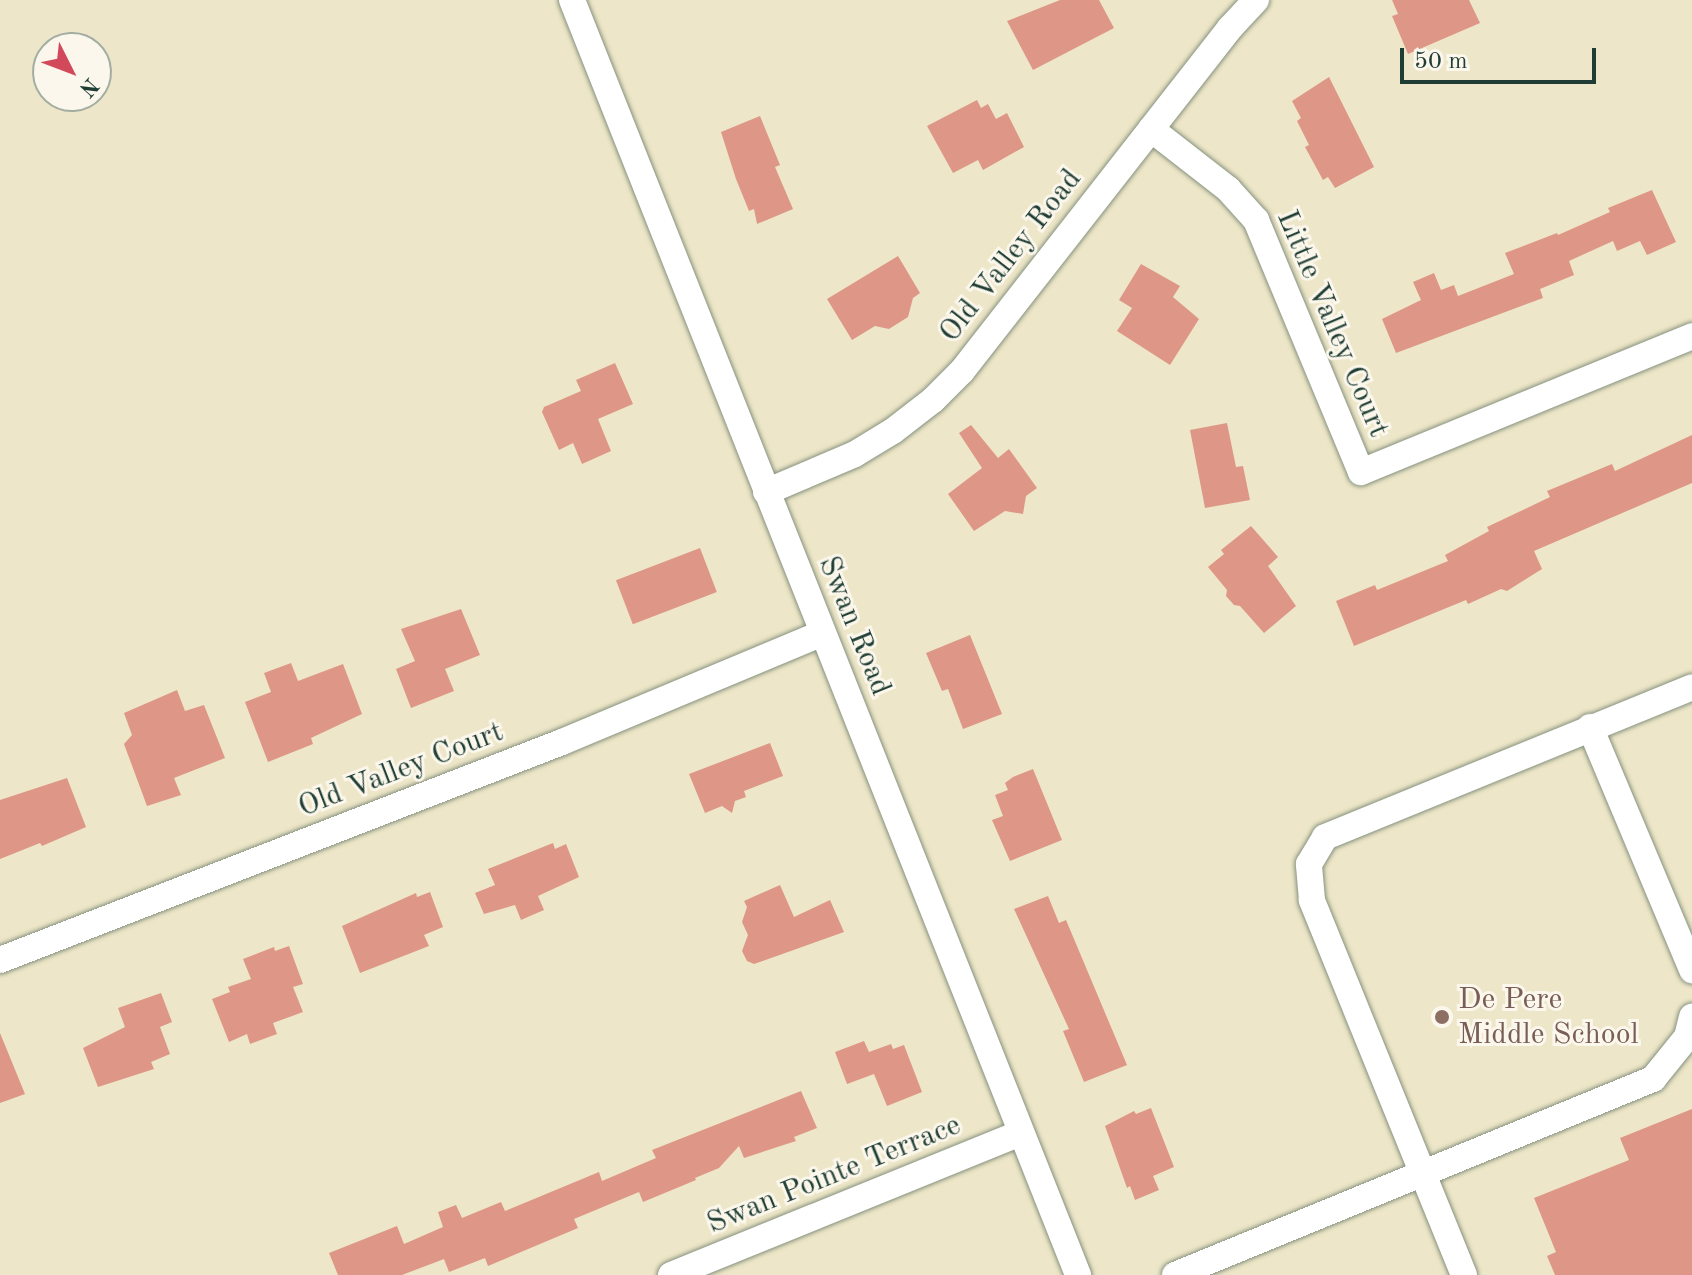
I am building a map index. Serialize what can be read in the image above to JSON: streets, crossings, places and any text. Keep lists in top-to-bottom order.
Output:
{
  "streets": {
    "street": [
      "Old Valley Road",
      "Little Valley Court",
      "Swan Road",
      "Old Valley Court",
      "Swan Pointe Terrace"
    ]
  },
  "crossings": [
    ["Old Valley Road", "Little Valley Court"],
    ["Old Valley Road", "Swan Road"],
    ["Swan Road", "Old Valley Court"],
    ["Swan Road", "Swan Pointe Terrace"]
  ],
  "places": ["De Pere Middle School"],
  "scale_bar": "50 m",
  "north": "bottom right"
}
